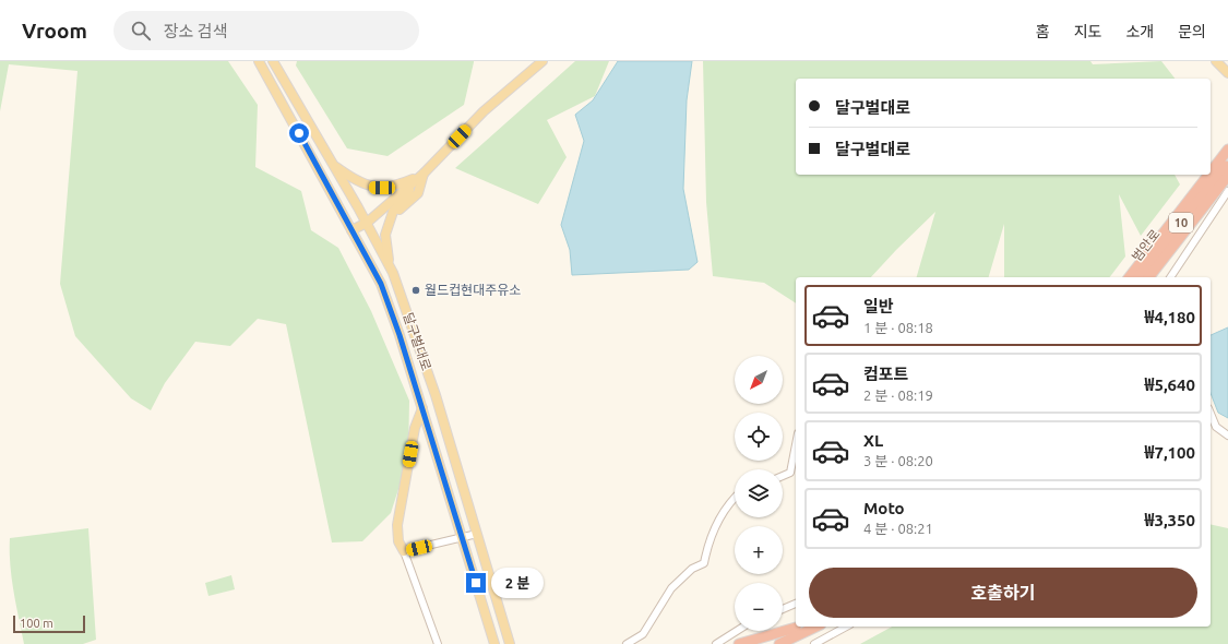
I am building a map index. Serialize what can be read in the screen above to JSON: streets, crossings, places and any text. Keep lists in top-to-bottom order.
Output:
{
  "streets": {
    "highway": ["10", "범안로"],
    "main road": ["달구벌대로"]
  },
  "places": ["월드컵현대주유소"],
  "scale_bar": "100 m",
  "north": "bottom left",
  "page": {
    "header": "Vroom",
    "search": "장소 검색",
    "nav": [
      "홈",
      "지도",
      "소개",
      "문의"
    ],
    "banner": ["달구벌대로", "달구벌대로"],
    "list": [
      {
        "name": "일반",
        "note": "1 분 · 08:18",
        "value": "₩4,180"
      },
      {
        "name": "컴포트",
        "note": "2 분 · 08:19",
        "value": "₩5,640"
      },
      {
        "name": "XL",
        "note": "3 분 · 08:20",
        "value": "₩7,100"
      },
      {
        "name": "Moto",
        "note": "4 분 · 08:21",
        "value": "₩3,350"
      }
    ],
    "map_buttons": ["+", "−"],
    "buttons": "호출하기",
    "bubble": "2 분",
    "scale": "100 m"
  }
}
